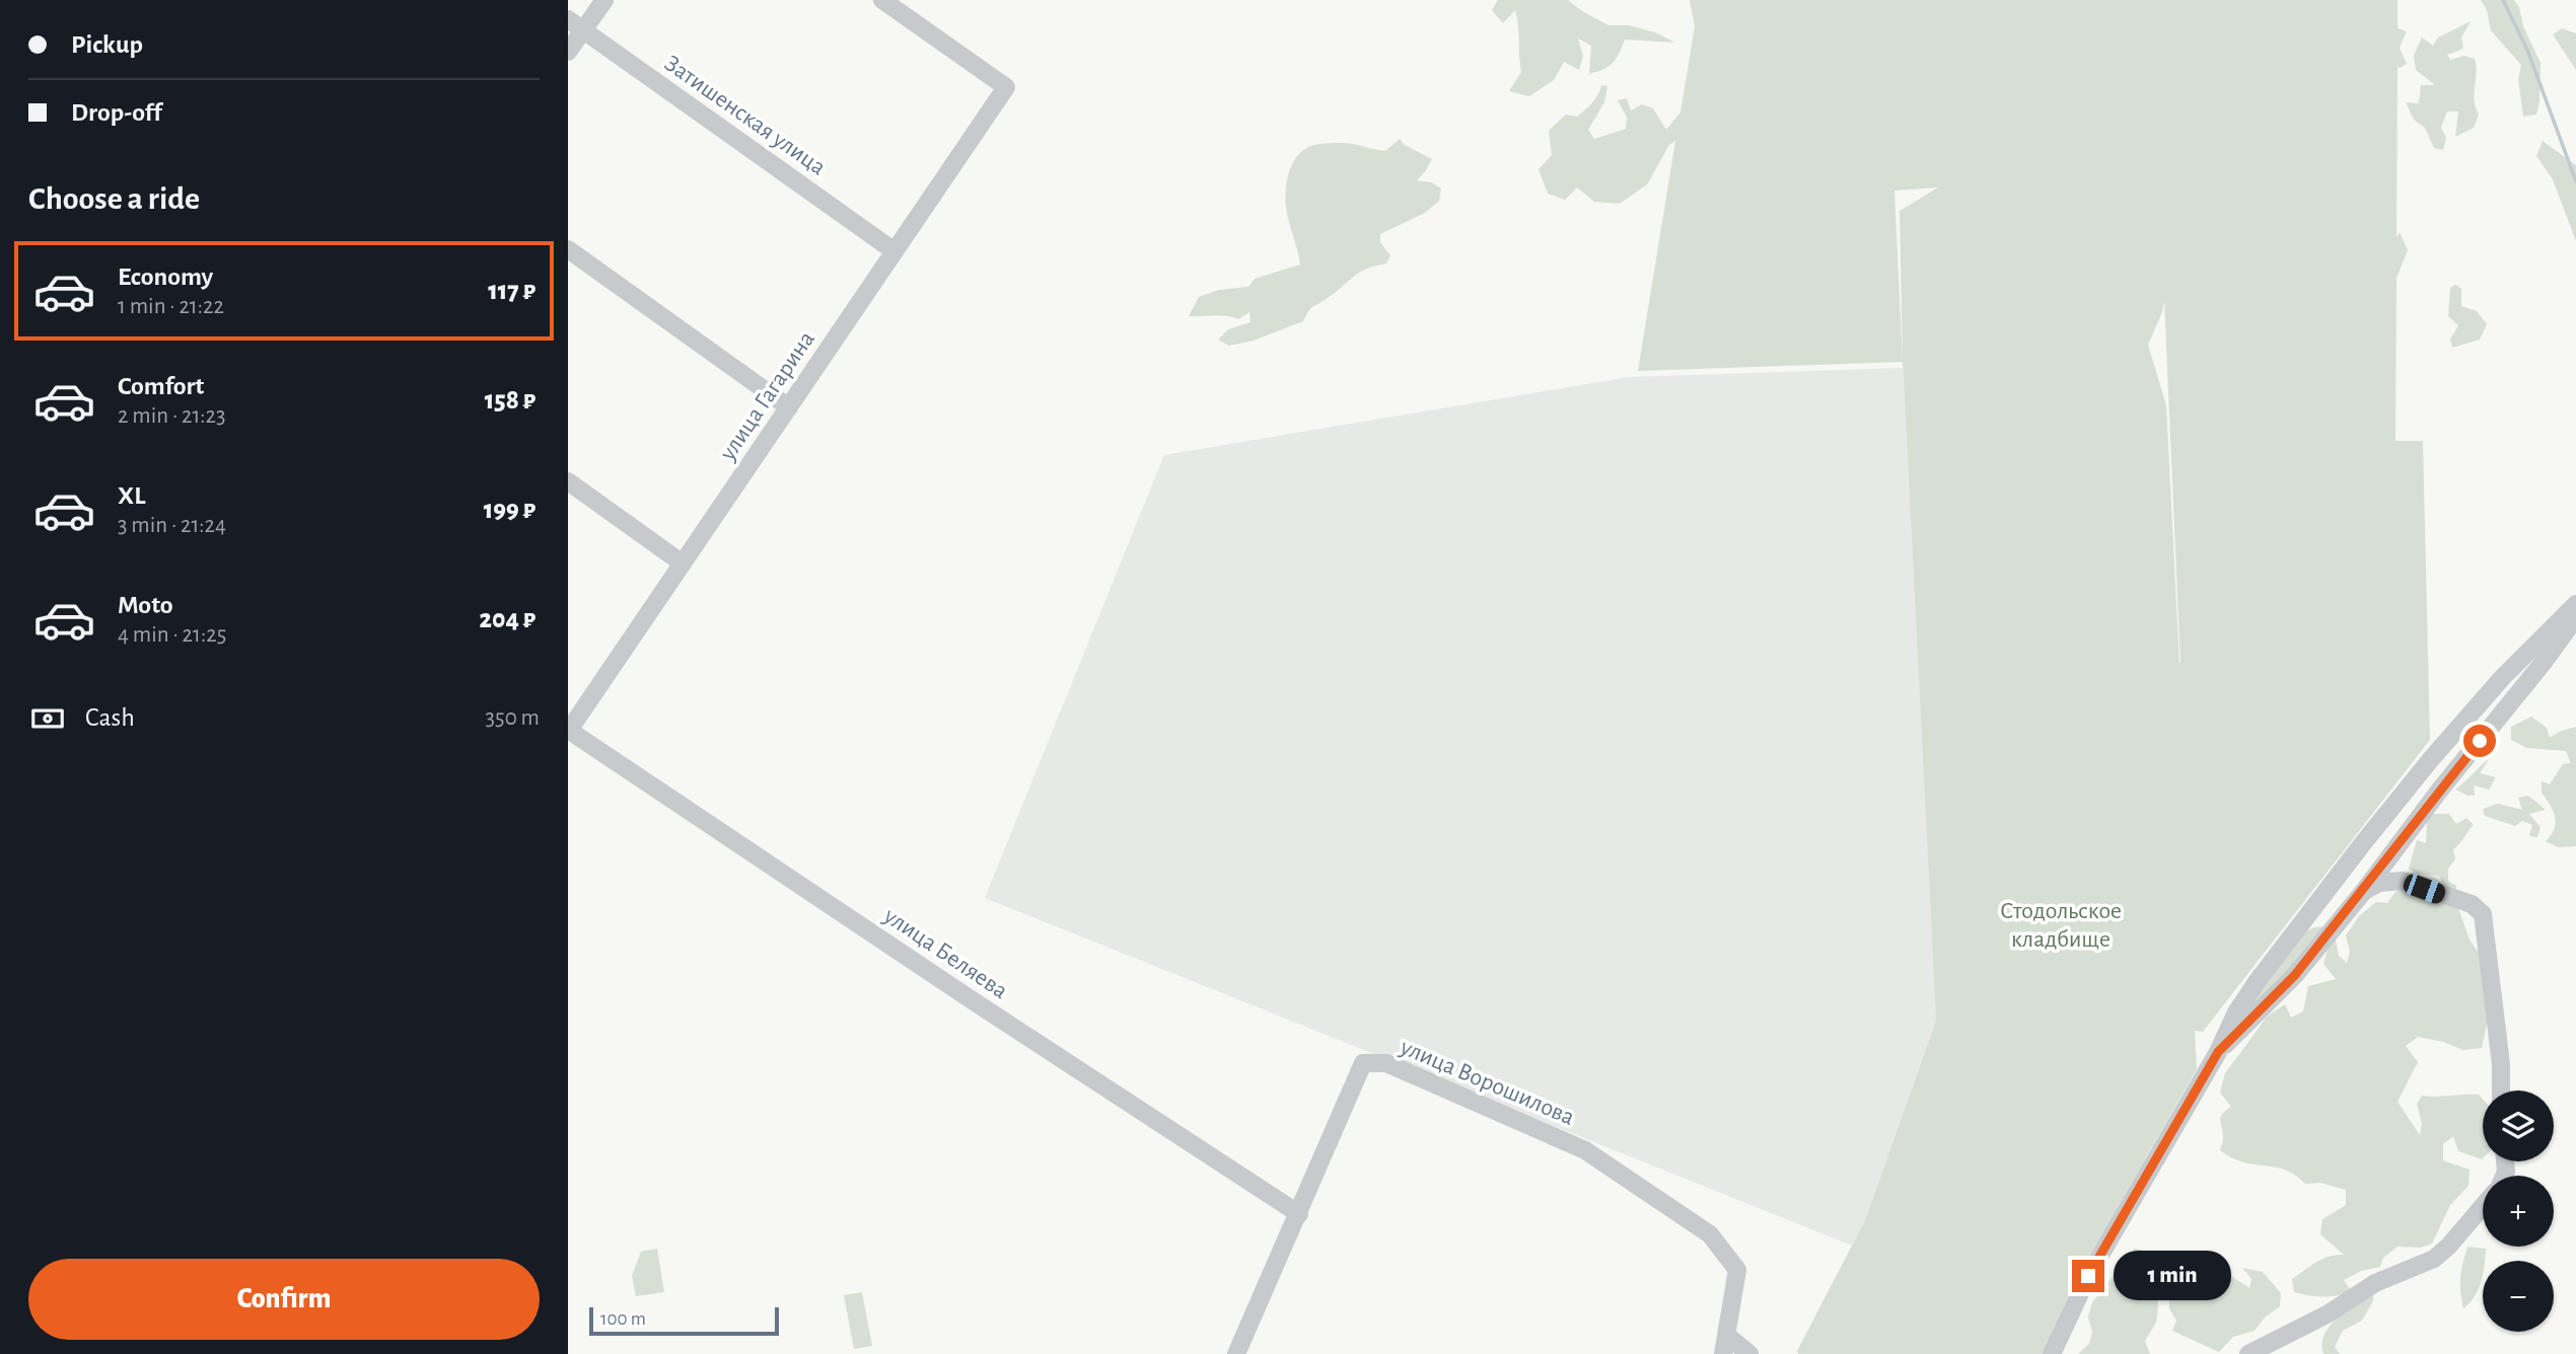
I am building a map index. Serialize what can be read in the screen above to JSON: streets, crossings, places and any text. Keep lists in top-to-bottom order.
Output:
{
  "streets": {
    "street": [
      "Затишенская улица",
      "улица Гагарина",
      "улица Беляева",
      "улица Ворошилова"
    ]
  },
  "crossings": [
    ["Затишенская улица", "улица Гагарина"],
    ["улица Гагарина", "улица Беляева"],
    ["улица Беляева", "улица Ворошилова"]
  ],
  "parks": ["Стодольское кладбище"],
  "scale_bar": "100 m",
  "page": {
    "banner": ["Pickup", "Drop-off"],
    "heading": "Choose a ride",
    "list": [
      {
        "name": "Economy",
        "note": "1 min · 21:22",
        "value": "117 ₽"
      },
      {
        "name": "Comfort",
        "note": "2 min · 21:23",
        "value": "158 ₽"
      },
      {
        "name": "XL",
        "note": "3 min · 21:24",
        "value": "199 ₽"
      },
      {
        "name": "Moto",
        "note": "4 min · 21:25",
        "value": "204 ₽"
      }
    ],
    "pay": ["Cash", "350 m"],
    "map_buttons": ["+", "−"],
    "buttons": "Confirm",
    "bubble": "1 min",
    "scale": "100 m"
  }
}
